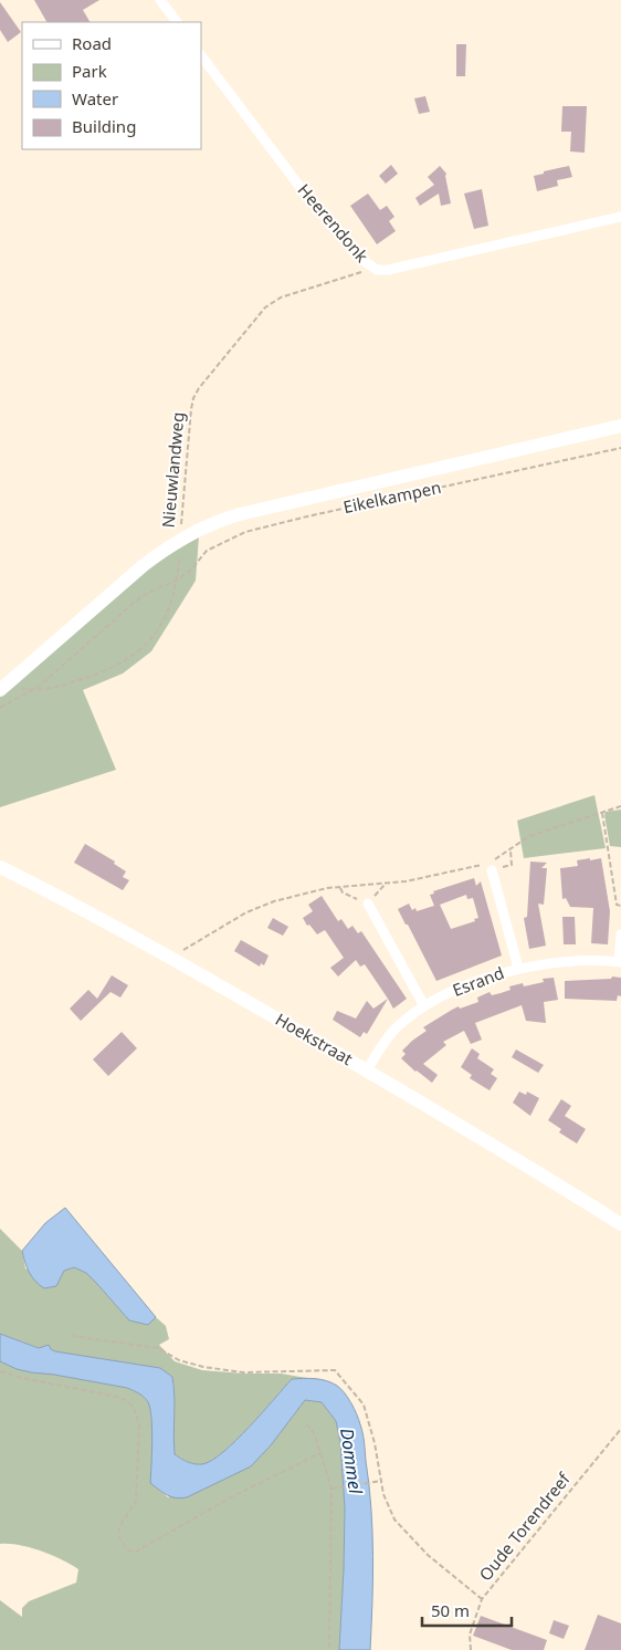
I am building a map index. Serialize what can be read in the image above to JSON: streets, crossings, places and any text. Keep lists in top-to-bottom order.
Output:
{
  "streets": {
    "street": [
      "Heerendonk",
      "Eikelkampen",
      "Esrand",
      "Hoekstraat"
    ],
    "path": ["Nieuwlandweg", "Oude Torendreef"]
  },
  "crossings": [
    ["Heerendonk", "Nieuwlandweg"],
    ["Nieuwlandweg", "Eikelkampen"],
    ["Esrand", "Hoekstraat"]
  ],
  "water": ["Dommel"],
  "legend": [
    "Road",
    "Park",
    "Water",
    "Building"
  ],
  "scale_bar": "50 m"
}
